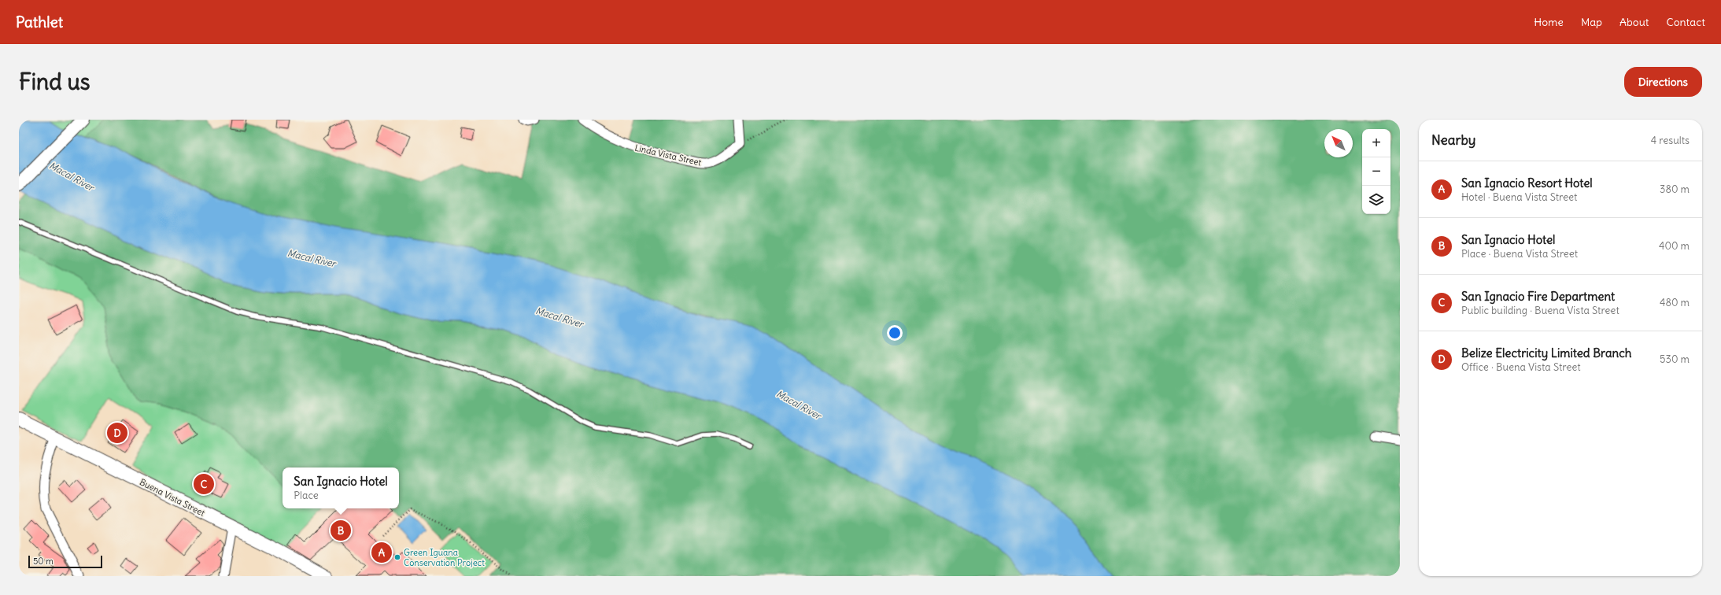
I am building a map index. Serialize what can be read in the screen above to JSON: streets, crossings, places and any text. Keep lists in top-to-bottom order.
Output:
{
  "streets": {
    "main road": ["Buena Vista Street"],
    "street": ["Linda Vista Street"]
  },
  "water": ["Macal River"],
  "places": ["Green Iguana Conservation Project"],
  "scale_bar": "50 m",
  "north": "top left",
  "page": {
    "header": "Pathlet",
    "nav": [
      "Home",
      "Map",
      "About",
      "Contact"
    ],
    "buttons": "Directions",
    "title": "Find us",
    "heading": ["Nearby", "4 results"],
    "map_buttons": ["+", "−"],
    "list": [
      {
        "mark": "A",
        "name": "San Ignacio Resort Hotel",
        "note": "Hotel · Buena Vista Street",
        "value": "380 m"
      },
      {
        "mark": "B",
        "name": "San Ignacio Hotel",
        "note": "Place · Buena Vista Street",
        "value": "400 m"
      },
      {
        "mark": "C",
        "name": "San Ignacio Fire Department",
        "note": "Public building · Buena Vista Street",
        "value": "480 m"
      },
      {
        "mark": "D",
        "name": "Belize Electricity Limited Branch",
        "note": "Office · Buena Vista Street",
        "value": "530 m"
      }
    ],
    "pins": [
      "D",
      "C",
      "B",
      "A"
    ],
    "popup": ["San Ignacio Hotel", "Place"],
    "scale": "50 m"
  }
}
